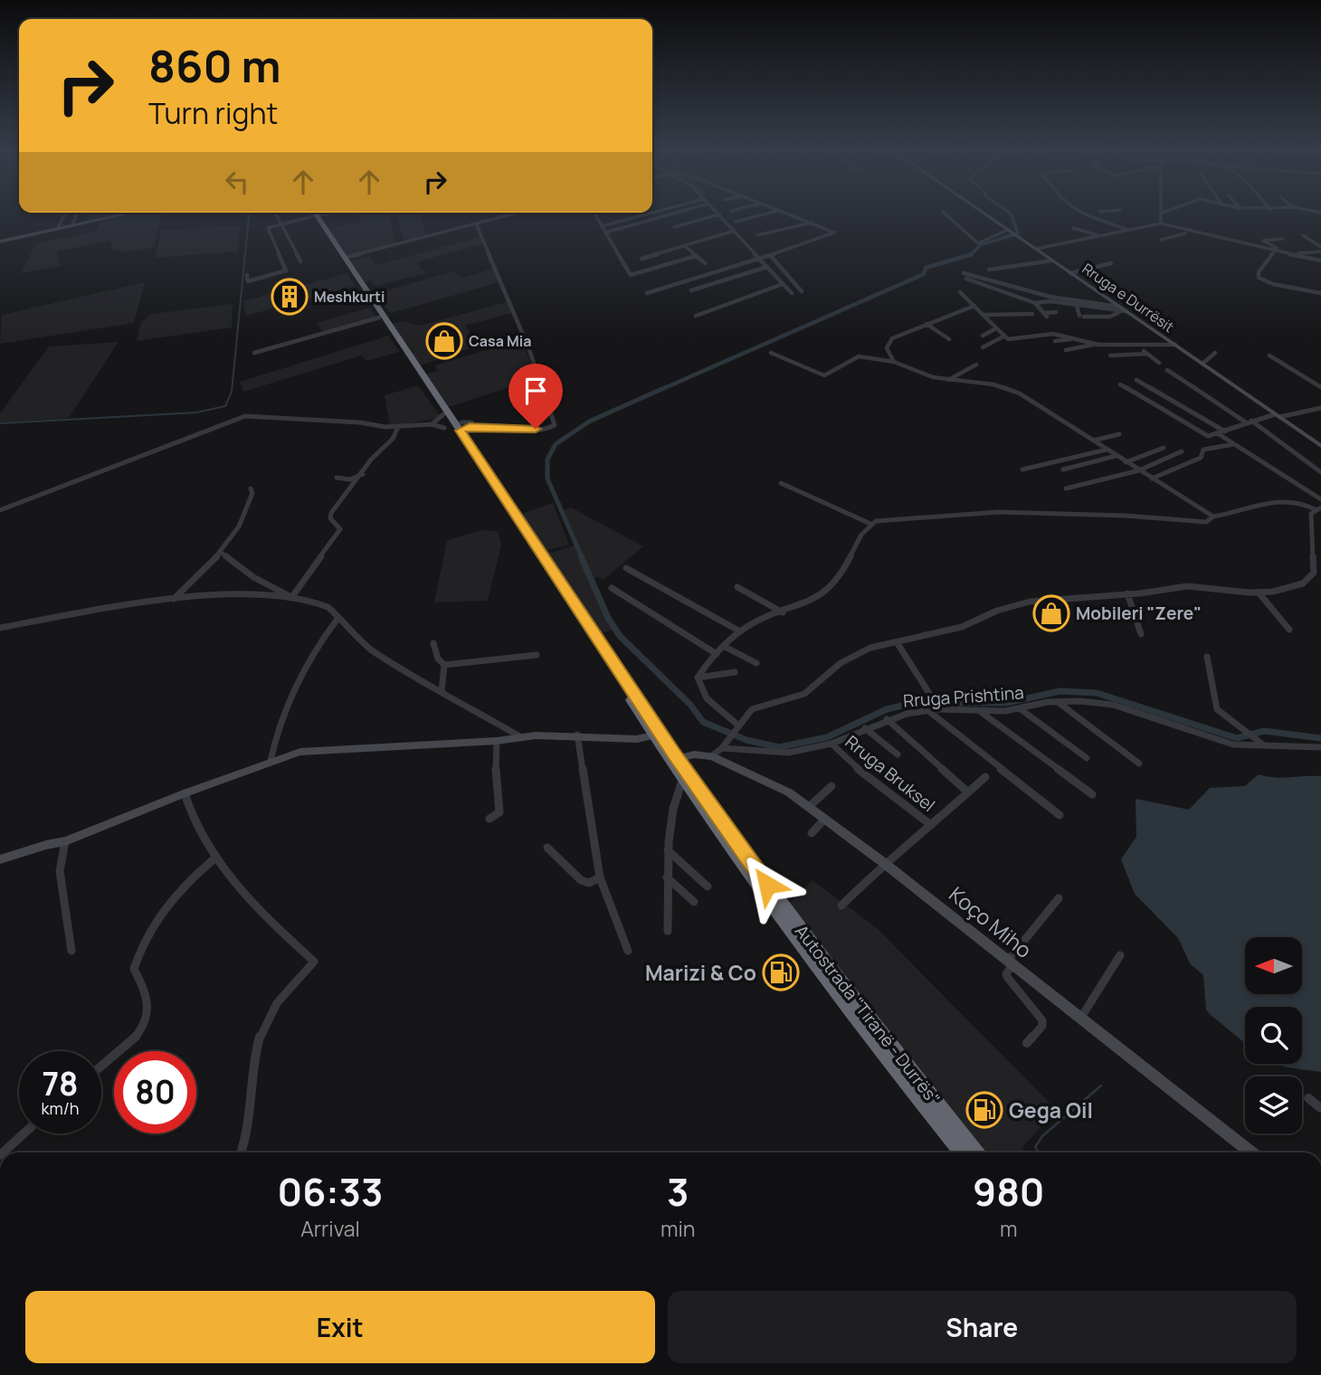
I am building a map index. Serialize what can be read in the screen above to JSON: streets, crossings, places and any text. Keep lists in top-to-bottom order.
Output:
{
  "streets": {
    "highway": ["Autostrada \"Tiranë - Durrës\""],
    "street": [
      "Rruga e Durrësit",
      "Rruga Prishtina",
      "Rruga Bruksel",
      "Koço Miho"
    ]
  },
  "crossings": [
    ["Rruga Prishtina", "Rruga Bruksel"],
    ["Koço Miho", "Autostrada \"Tiranë - Durrës\""]
  ],
  "places": {
    "building": ["Meshkurti"],
    "shop": ["Casa Mia", "Mobileri \"Zere\""],
    "fuel station": ["Marizi & Co", "Gega Oil"]
  },
  "north": "left",
  "page": {
    "turn": ["860 m", "Turn right"],
    "speed": "78 km/h",
    "limit": "80",
    "eta": [
      "06:33",
      "Arrival",
      "3",
      "min",
      "980",
      "m"
    ],
    "buttons": ["Exit", "Share"]
  }
}
